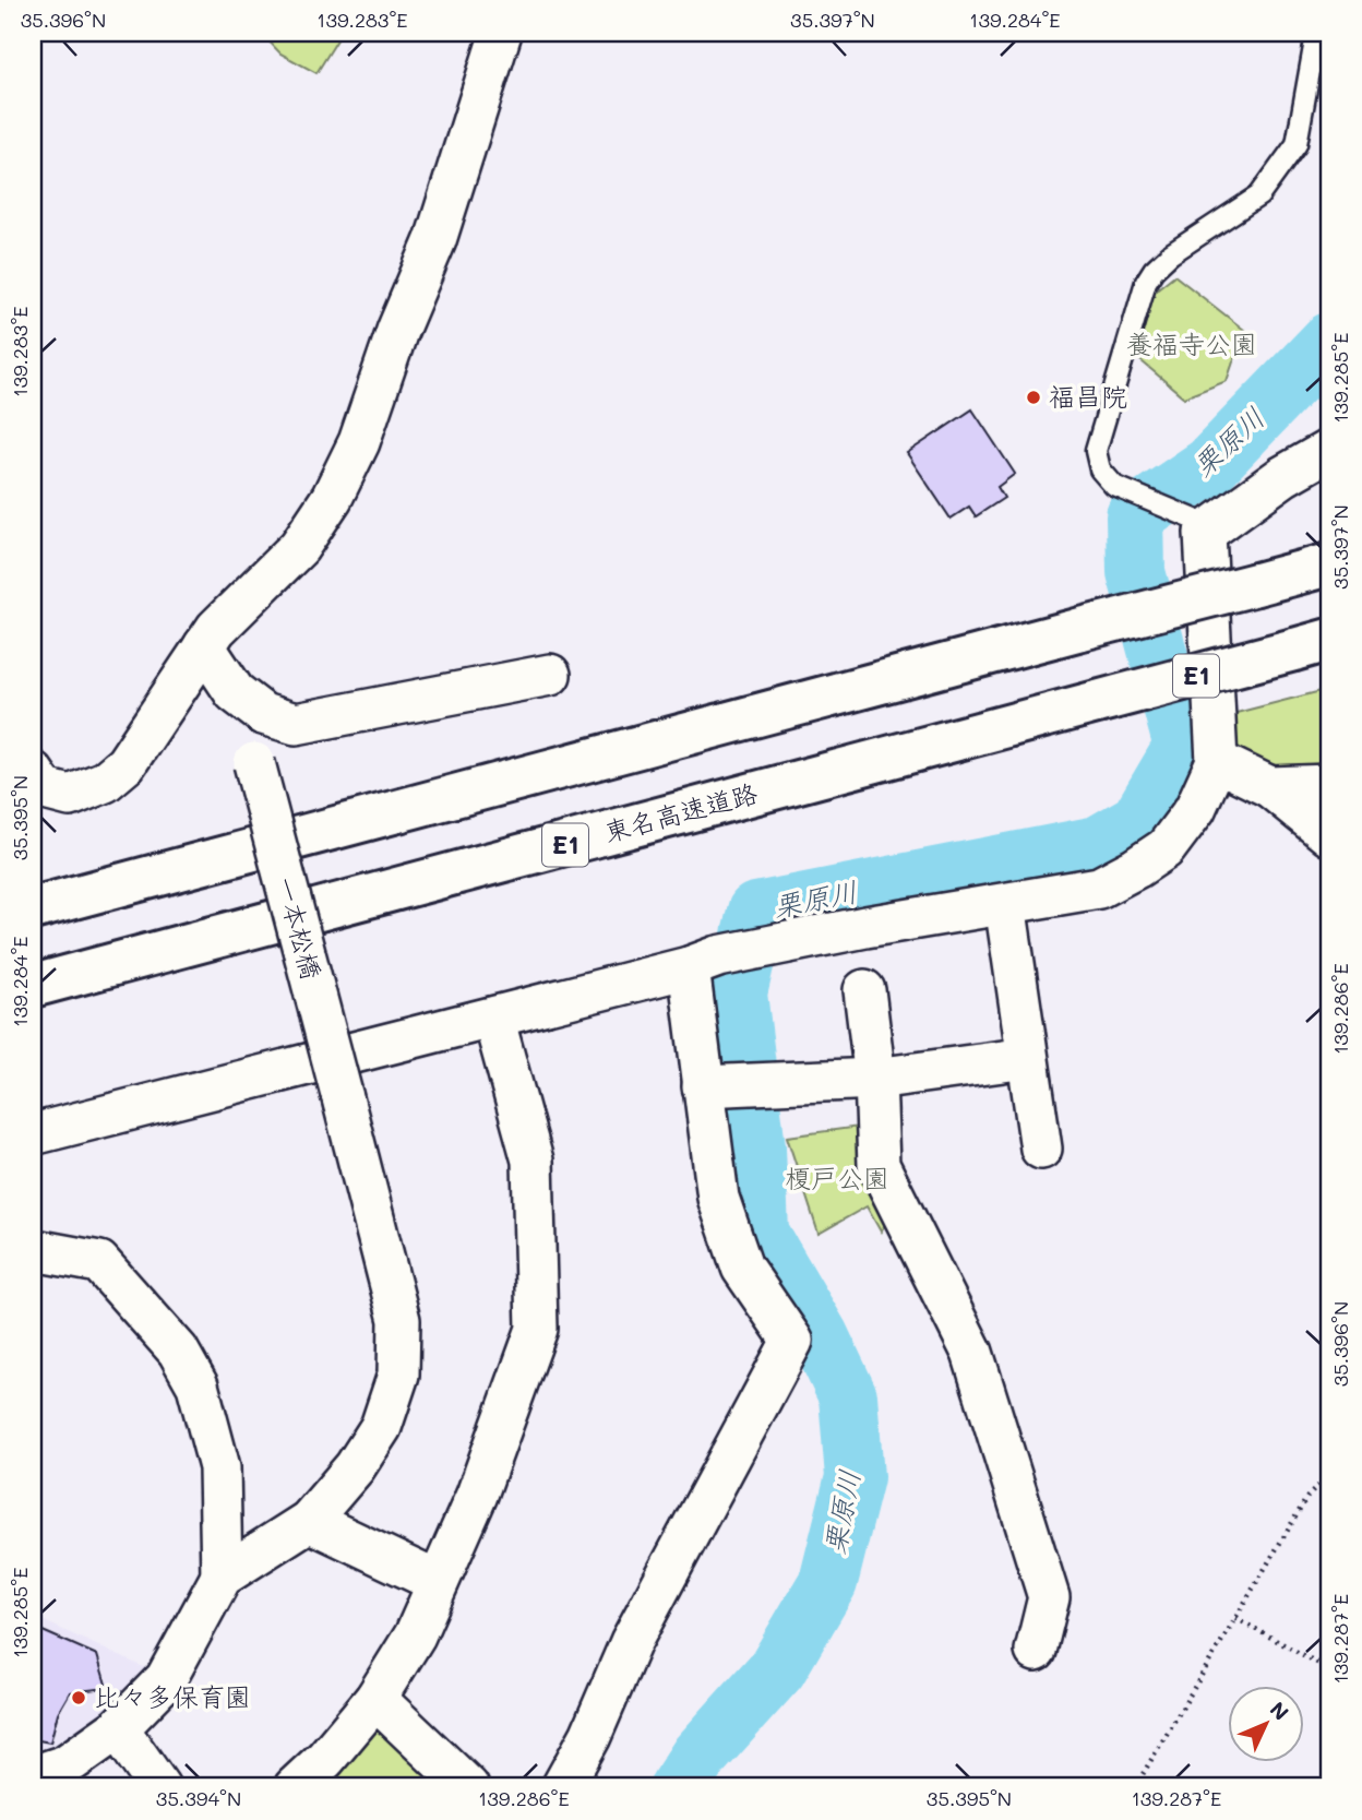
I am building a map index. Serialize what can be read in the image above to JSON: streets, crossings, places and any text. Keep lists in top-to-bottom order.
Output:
{
  "streets": {
    "highway": ["E1", "東名高速道路"],
    "street": ["一本松橋"]
  },
  "water": ["栗原川"],
  "parks": ["養福寺公園", "榎戸公園"],
  "places": ["福昌院", "比々多保育園"],
  "north": "top right",
  "coordinates": [
    "35.396°N",
    "139.283°E",
    "35.397°N",
    "139.284°E",
    "139.285°E",
    "35.395°N",
    "139.286°E",
    "139.287°E",
    "35.394°N"
  ]
}
